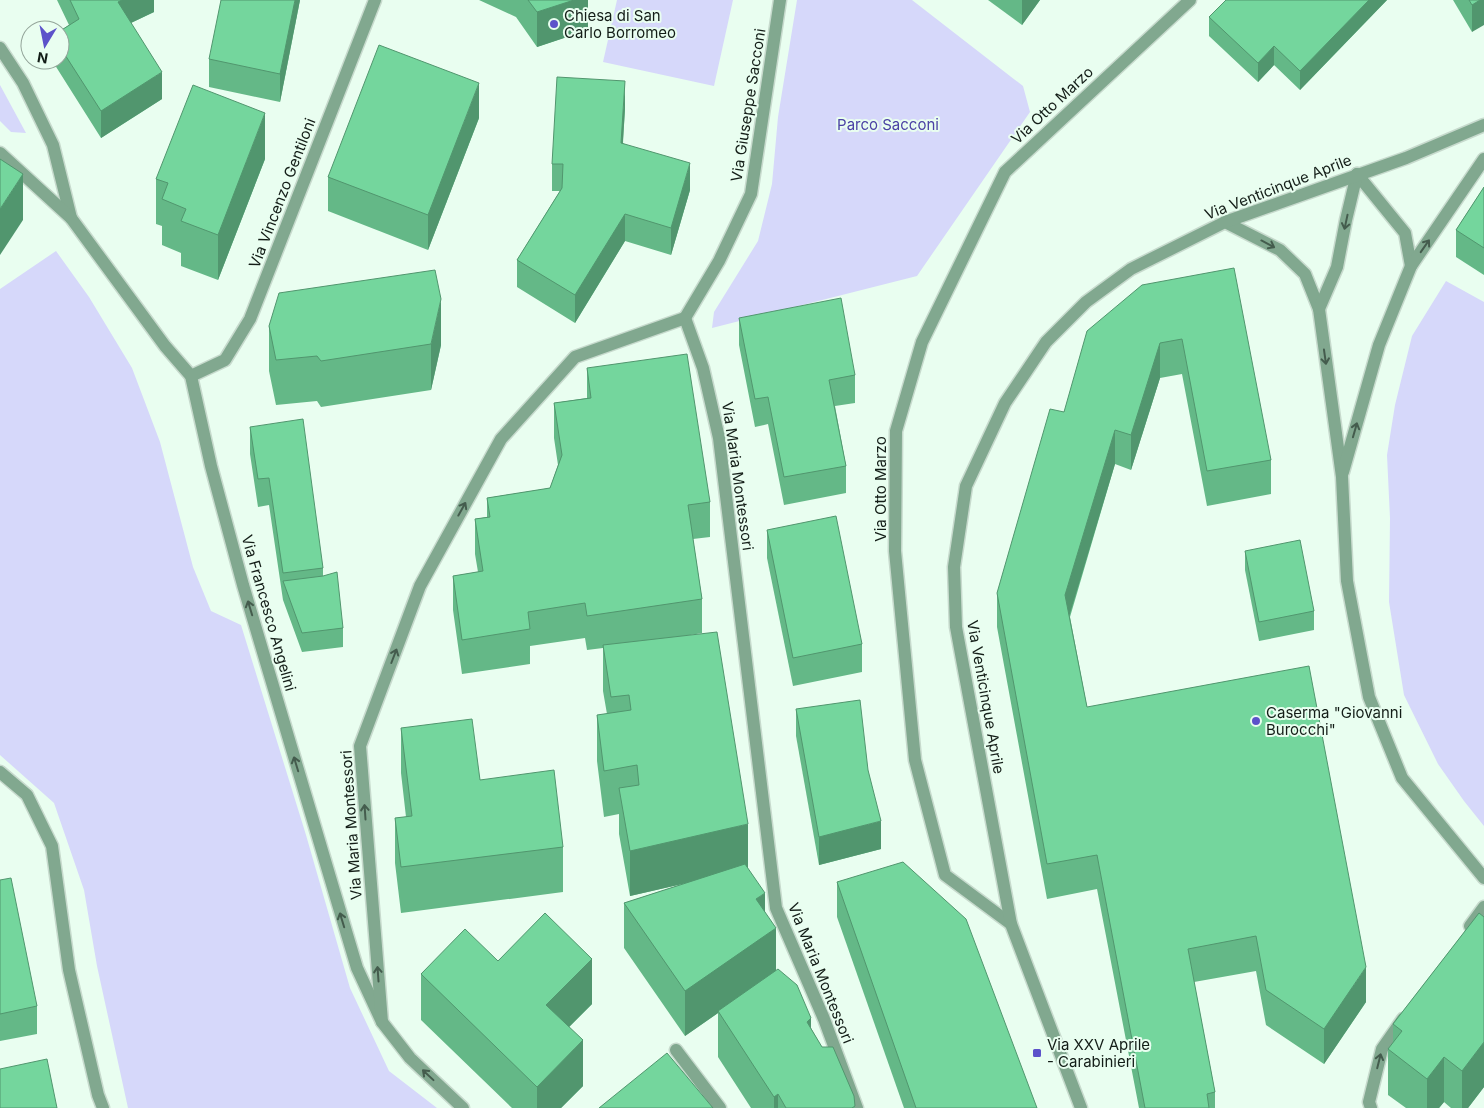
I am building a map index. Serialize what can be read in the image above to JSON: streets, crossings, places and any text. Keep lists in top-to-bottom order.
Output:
{
  "streets": {
    "street": [
      "Via Giuseppe Sacconi",
      "Via Otto Marzo",
      "Via Venticinque Aprile",
      "Via Vincenzo Gentiloni",
      "Via Maria Montessori",
      "Via Francesco Angelini"
    ]
  },
  "crossings": [
    ["Via Giuseppe Sacconi", "Via Maria Montessori"],
    ["Via Otto Marzo", "Via Venticinque Aprile"],
    ["Via Vincenzo Gentiloni", "Via Francesco Angelini"],
    ["Via Maria Montessori", "Via Francesco Angelini"]
  ],
  "one_way": ["Via Maria Montessori", "Via Francesco Angelini"],
  "parks": ["Parco Sacconi"],
  "places": {
    "other": ["Chiesa di San Carlo Borromeo", "Caserma \"Giovanni Burocchi\""],
    "transit": ["Via XXV Aprile - Carabinieri"]
  },
  "north": "bottom"
}
